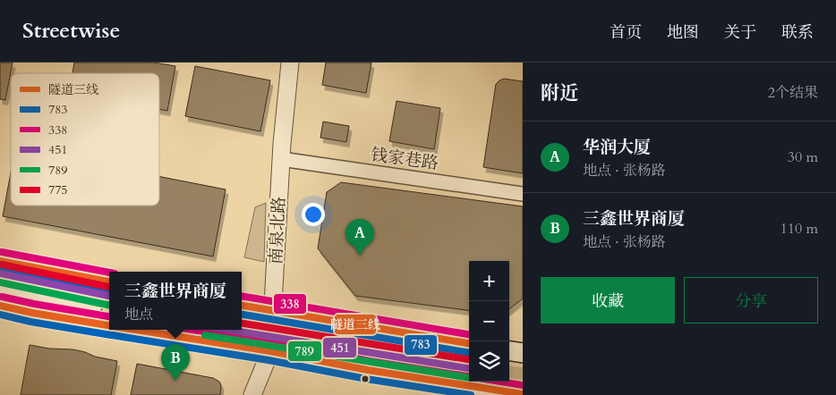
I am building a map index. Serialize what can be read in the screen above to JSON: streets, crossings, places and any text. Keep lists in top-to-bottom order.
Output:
{
  "streets": {
    "street": ["钱家巷路", "南泉北路"]
  },
  "crossings": [
    ["钱家巷路", "南泉北路"]
  ],
  "lines": [
    "transit line 338",
    "transit line 隧道三线",
    "transit line 775",
    "transit line 783",
    "transit line 451",
    "transit line 789"
  ],
  "legend": [
    "隧道三线",
    "783",
    "338",
    "451",
    "789",
    "775"
  ],
  "page": {
    "header": "Streetwise",
    "nav": [
      "首页",
      "地图",
      "关于",
      "联系"
    ],
    "heading": ["附近", "2个结果"],
    "list": [
      {
        "mark": "A",
        "name": "华润大厦",
        "note": "地点 · 张杨路",
        "value": "30 m"
      },
      {
        "mark": "B",
        "name": "三鑫世界商厦",
        "note": "地点 · 张杨路",
        "value": "110 m"
      }
    ],
    "pins": ["A", "B"],
    "map_buttons": ["+", "−"],
    "buttons": ["收藏", "分享"],
    "popup": ["三鑫世界商厦", "地点"]
  }
}
